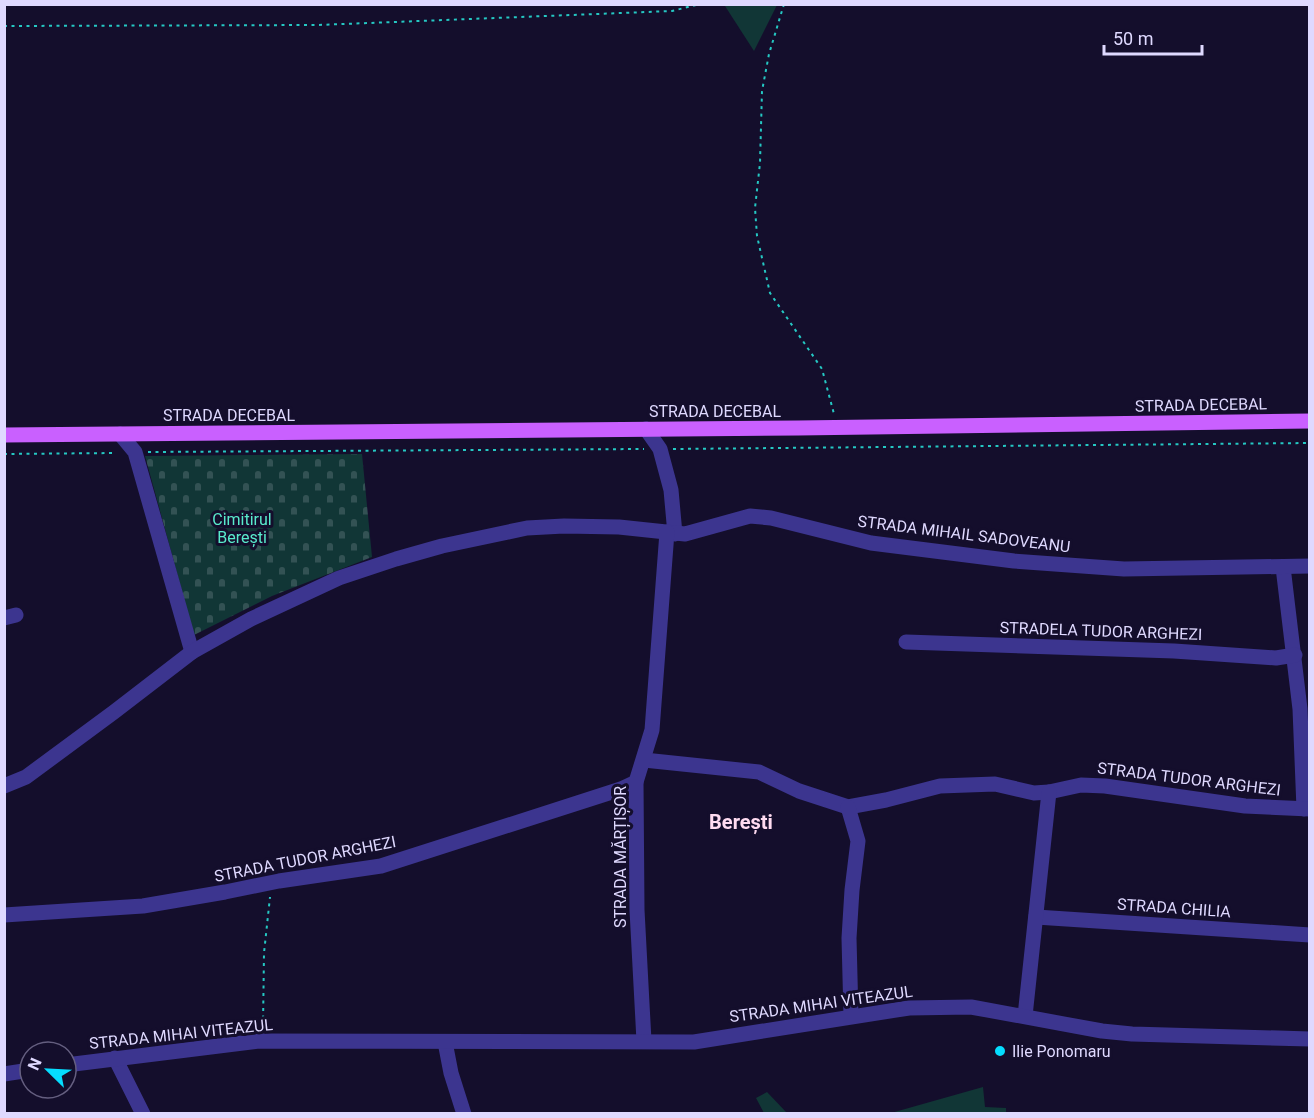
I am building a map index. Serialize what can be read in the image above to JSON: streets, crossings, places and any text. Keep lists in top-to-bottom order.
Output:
{
  "streets": {
    "main road": ["STRADA DECEBAL"],
    "street": [
      "STRADA MIHAIL SADOVEANU",
      "STRADELA TUDOR ARGHEZI",
      "STRADA TUDOR ARGHEZI",
      "STRADA MĂRȚIȘOR",
      "STRADA CHILIA",
      "STRADA MIHAI VITEAZUL"
    ]
  },
  "crossings": [
    ["STRADA DECEBAL", "STRADA MĂRȚIȘOR"],
    ["STRADA MIHAIL SADOVEANU", "STRADA MĂRȚIȘOR"],
    ["STRADA TUDOR ARGHEZI", "STRADA MĂRȚIȘOR"],
    ["STRADA MĂRȚIȘOR", "STRADA MIHAI VITEAZUL"]
  ],
  "districts": ["Berești"],
  "parks": ["Cimitirul Berești"],
  "places": ["Ilie Ponomaru"],
  "scale_bar": "50 m",
  "north": "top left"
}
